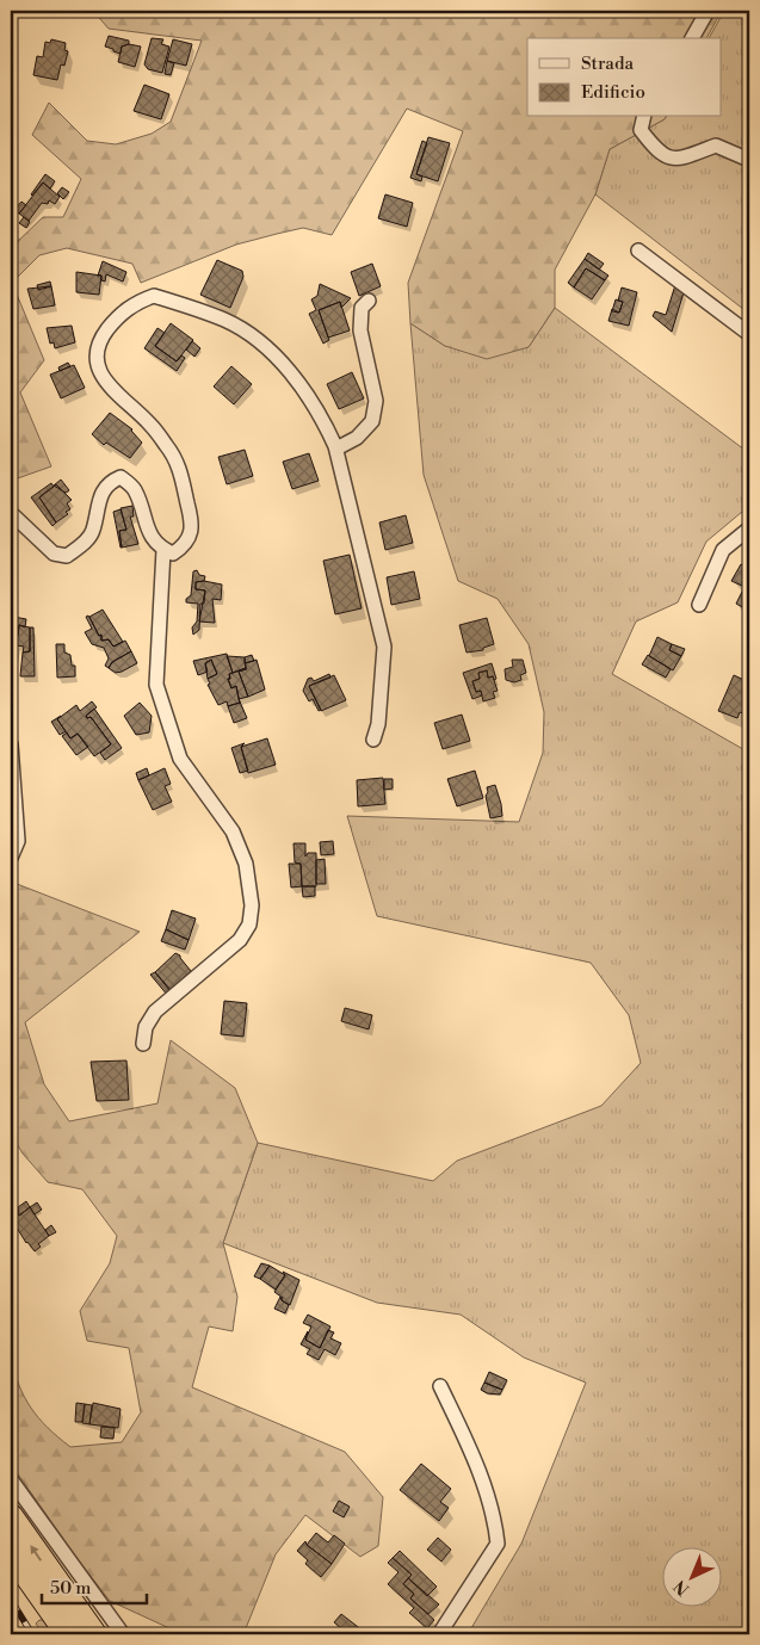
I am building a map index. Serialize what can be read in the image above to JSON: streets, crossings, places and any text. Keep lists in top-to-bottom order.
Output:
{
  "legend": ["Strada", "Edificio"],
  "scale_bar": "50 m",
  "north": "bottom left"
}
